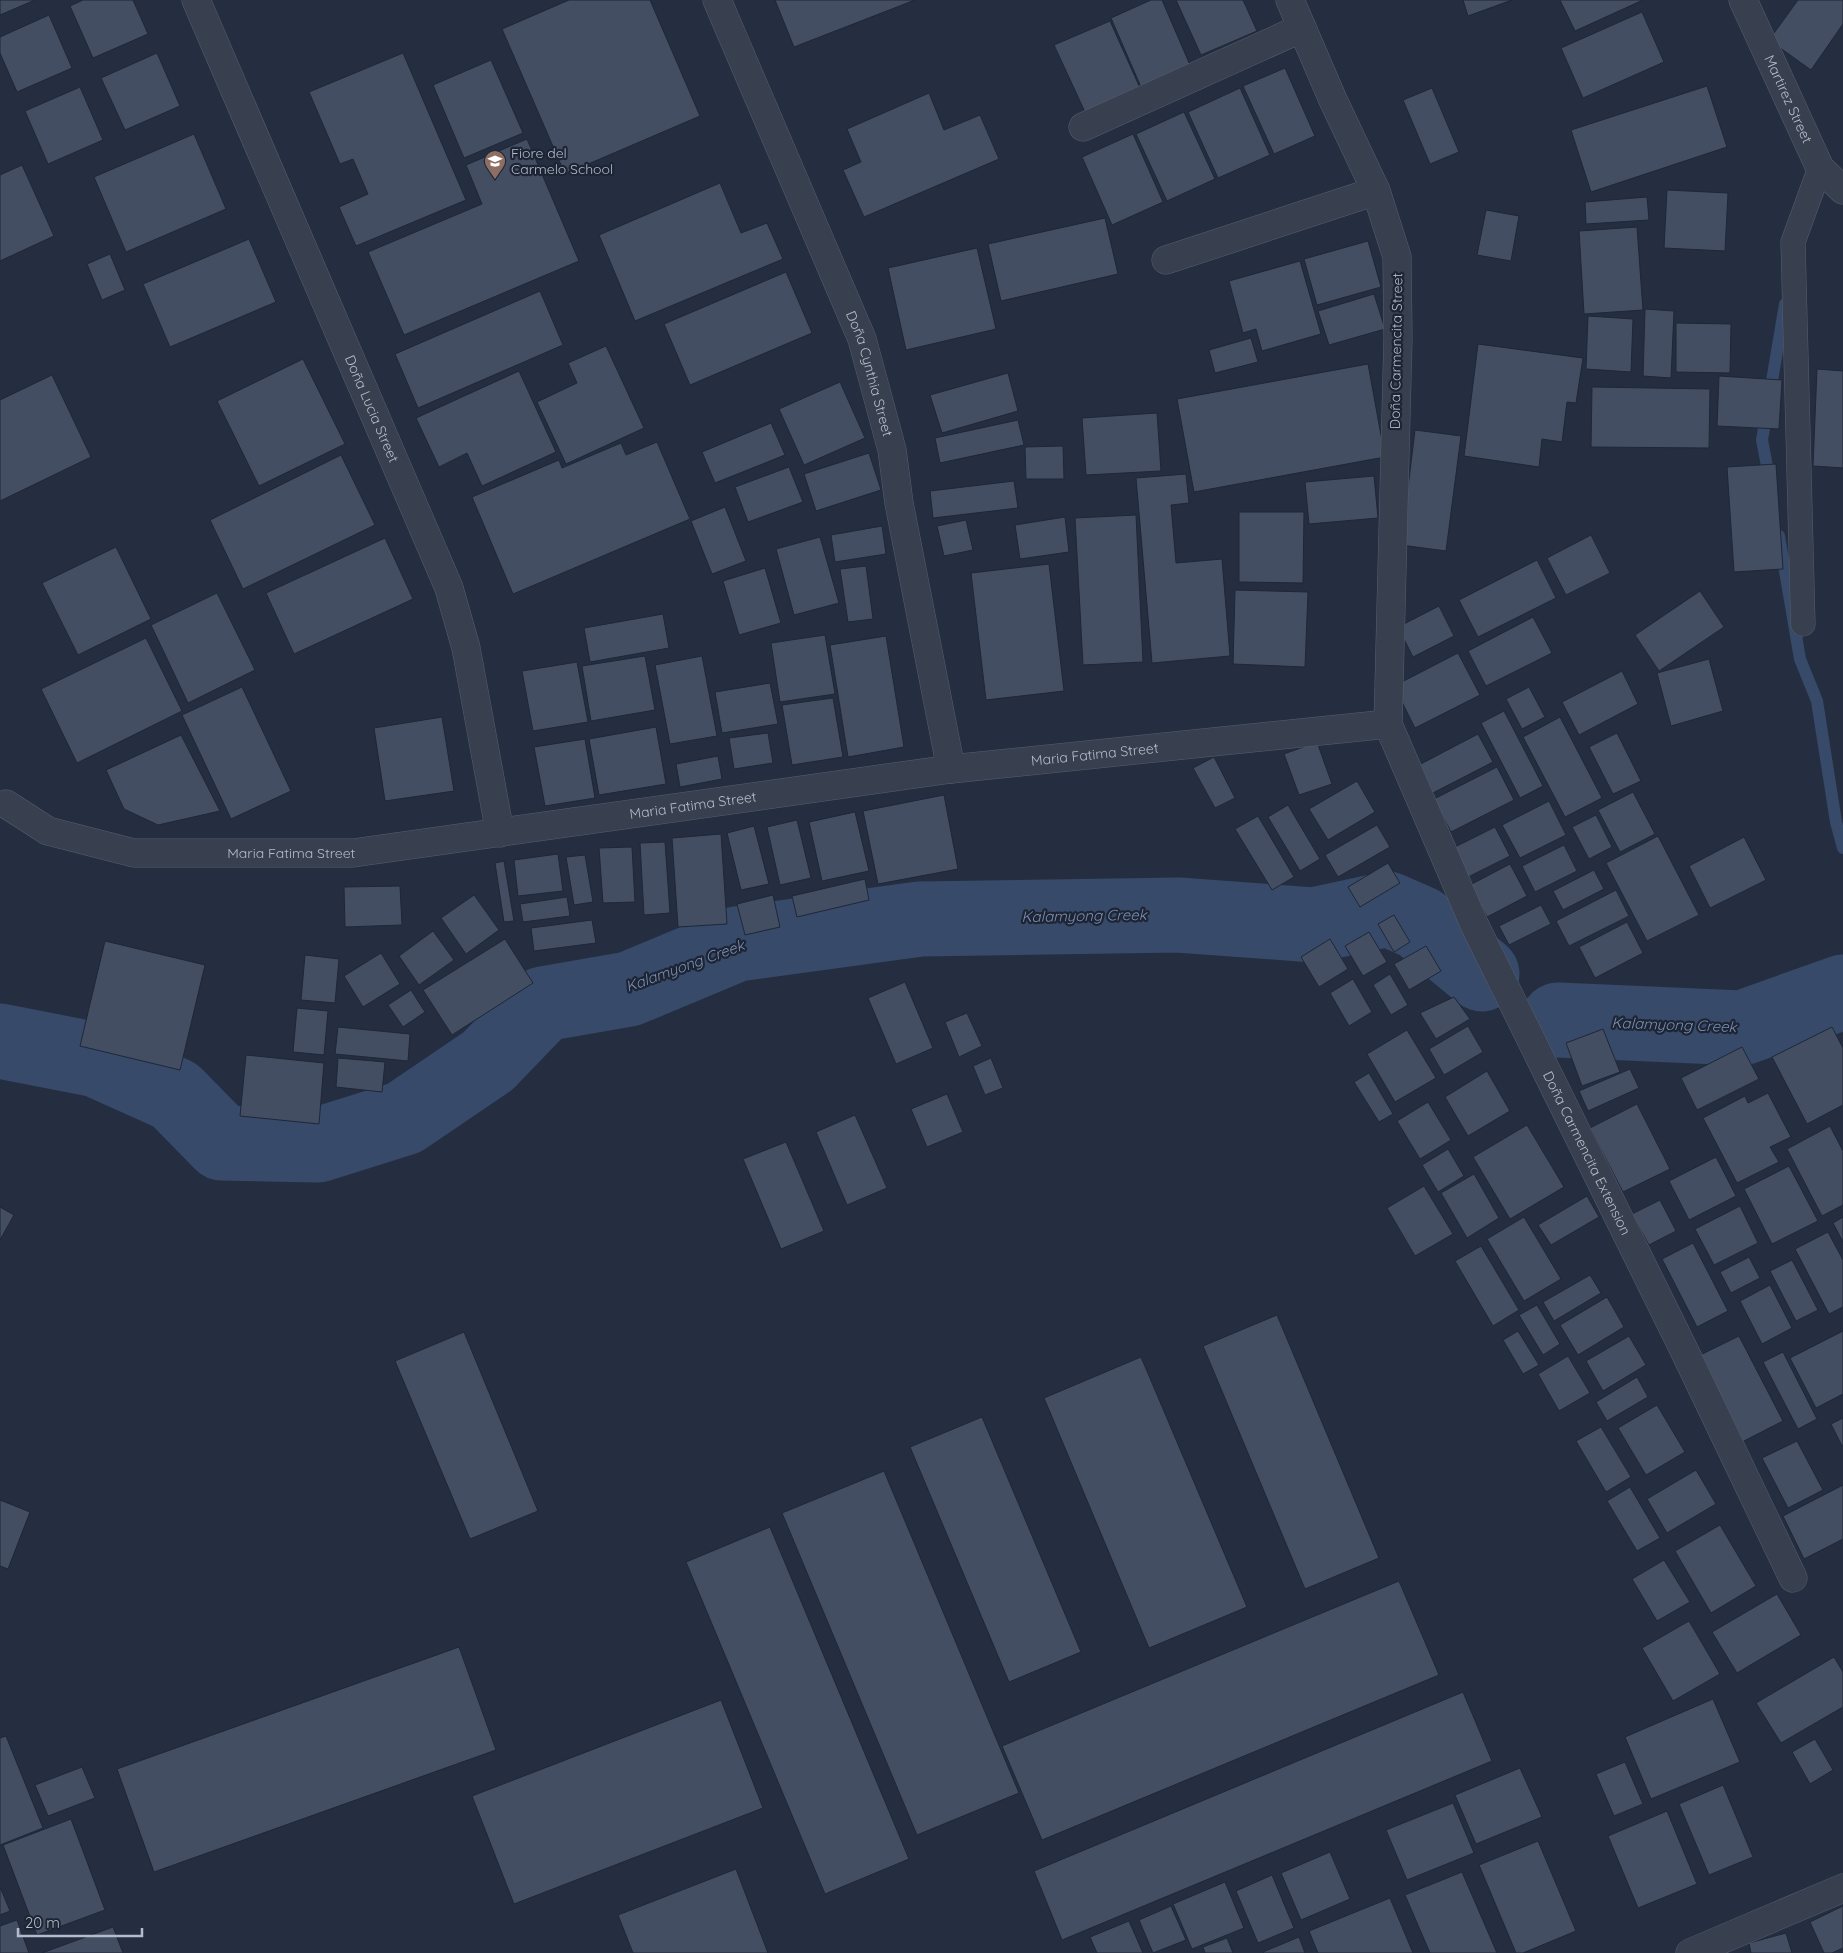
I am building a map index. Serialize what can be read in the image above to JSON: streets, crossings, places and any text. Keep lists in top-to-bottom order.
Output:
{
  "streets": {
    "street": [
      "Martirez Street",
      "Doña Carmencita Street",
      "Doña Cynthia Street",
      "Doña Lucia Street",
      "Maria Fatima Street",
      "Doña Carmencita Extension"
    ]
  },
  "crossings": [
    ["Doña Carmencita Street", "Maria Fatima Street"],
    ["Doña Carmencita Street", "Doña Carmencita Extension"],
    ["Doña Cynthia Street", "Maria Fatima Street"],
    ["Doña Lucia Street", "Maria Fatima Street"],
    ["Maria Fatima Street", "Doña Carmencita Extension"]
  ],
  "water": ["Kalamyong Creek"],
  "places": {
    "school or university": ["Fiore del Carmelo School"]
  },
  "scale_bar": "20 m"
}
